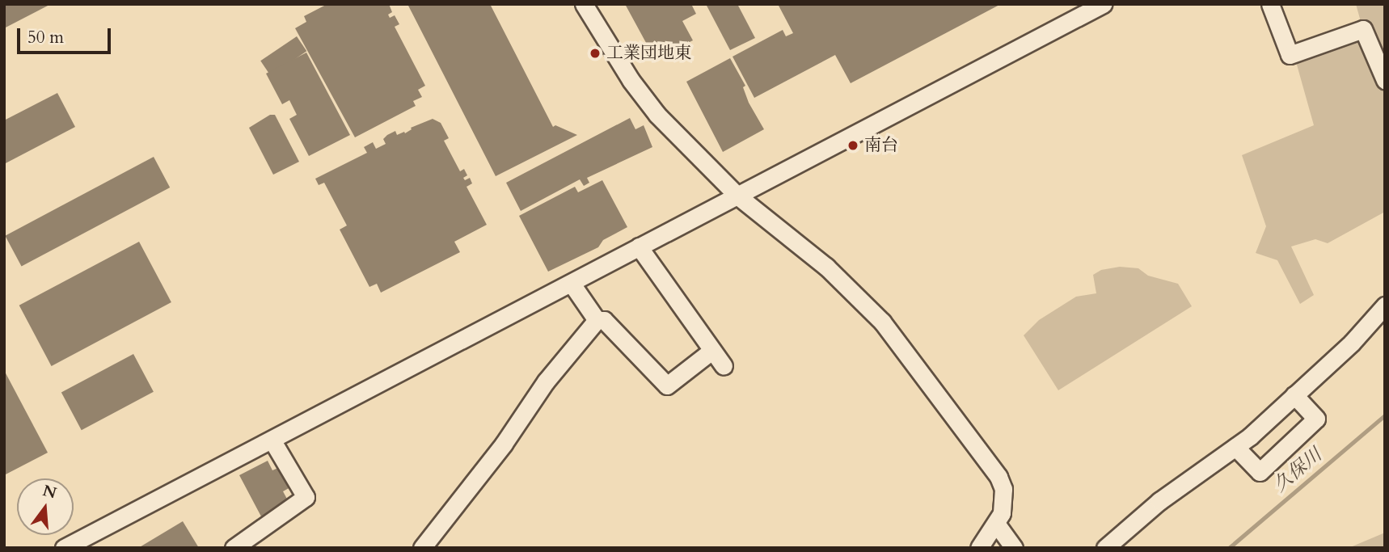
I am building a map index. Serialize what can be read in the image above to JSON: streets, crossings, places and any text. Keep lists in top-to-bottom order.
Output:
{
  "water": ["久保川"],
  "places": ["工業団地東", "南台"],
  "scale_bar": "50 m",
  "north": "top"
}
